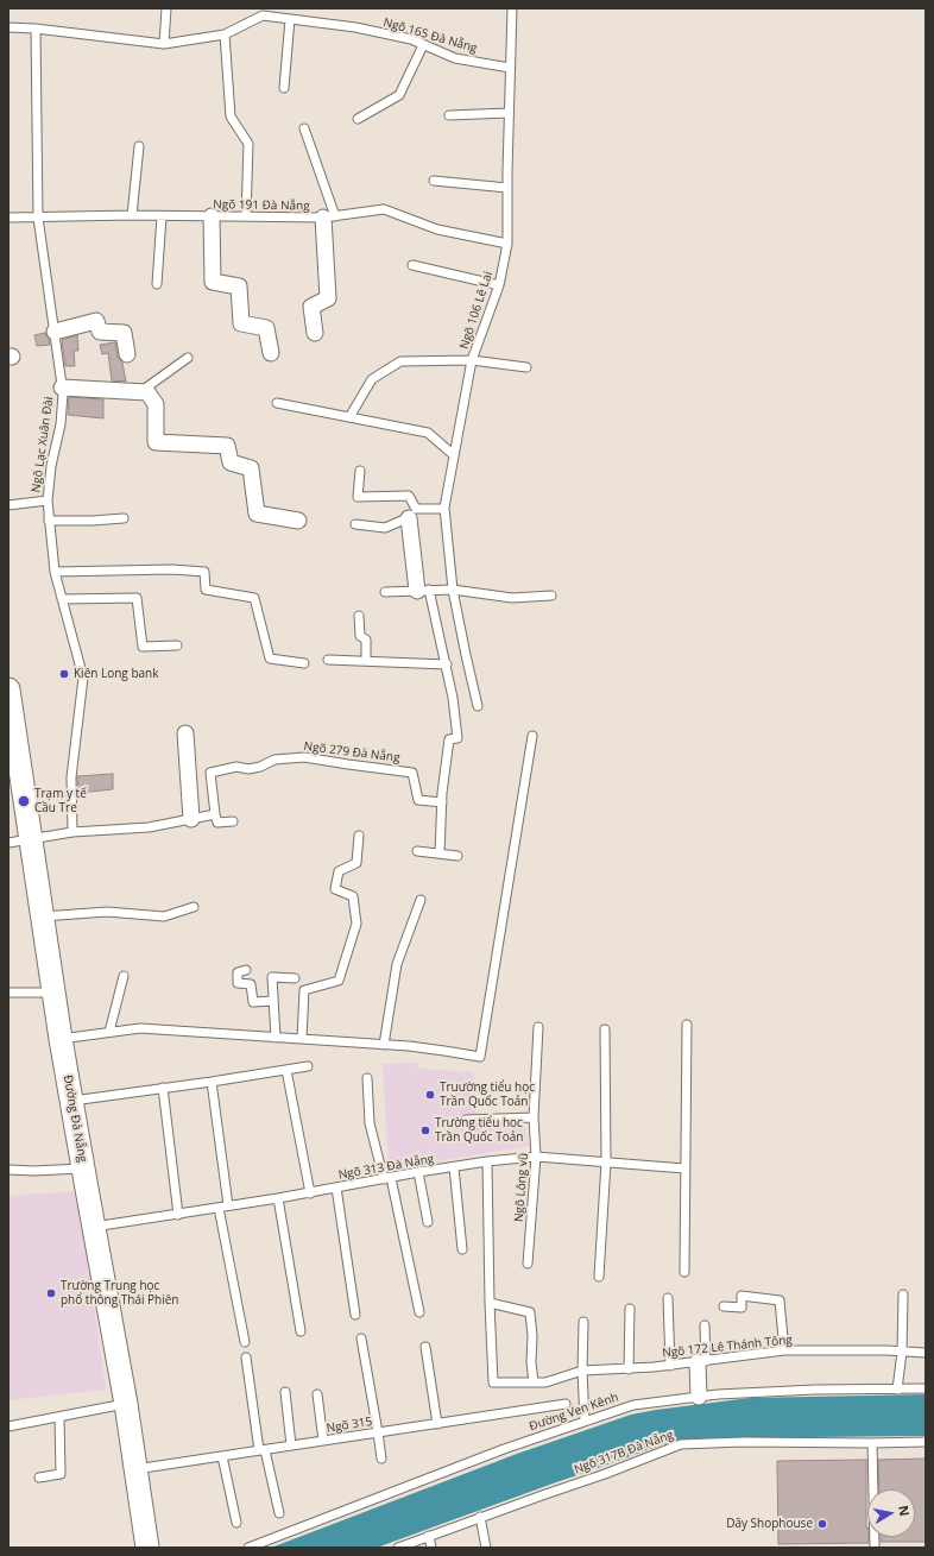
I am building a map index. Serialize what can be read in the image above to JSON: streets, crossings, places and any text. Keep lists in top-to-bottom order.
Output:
{
  "streets": {
    "main road": ["Đường Đà Nẵng"],
    "lane": [
      "Ngõ 165 Đà Nẵng",
      "Ngõ 191 Đà Nẵng",
      "Ngõ 106 Lê Lai",
      "Ngõ Lạc Xuân Đài",
      "Ngõ 279 Đà Nẵng",
      "Ngõ 313 Đà Nẵng",
      "Ngõ Lông vũ",
      "Ngõ 172 Lê Thánh Tông",
      "Đường Ven Kênh",
      "Ngõ 315",
      "Ngõ 317B Đà Nẵng"
    ]
  },
  "crossings": [
    ["Ngõ 165 Đà Nẵng", "Ngõ 106 Lê Lai"],
    ["Ngõ 165 Đà Nẵng", "Ngõ Lạc Xuân Đài"],
    ["Ngõ 191 Đà Nẵng", "Ngõ 106 Lê Lai"],
    ["Ngõ 191 Đà Nẵng", "Ngõ Lạc Xuân Đài"],
    ["Đường Đà Nẵng", "Ngõ 313 Đà Nẵng"],
    ["Đường Đà Nẵng", "Ngõ 315"],
    ["Ngõ 313 Đà Nẵng", "Ngõ Lông vũ"]
  ],
  "places": [
    "Kiên Long bank",
    "Trạm y tế Cầu Tre",
    "Truường tiểu học Trần Quốc Toản",
    "Trường tiểu học Trần Quốc Toản",
    "Trường Trung học phổ thông Thái Phiên",
    "Dãy Shophouse"
  ],
  "north": "right"
}
